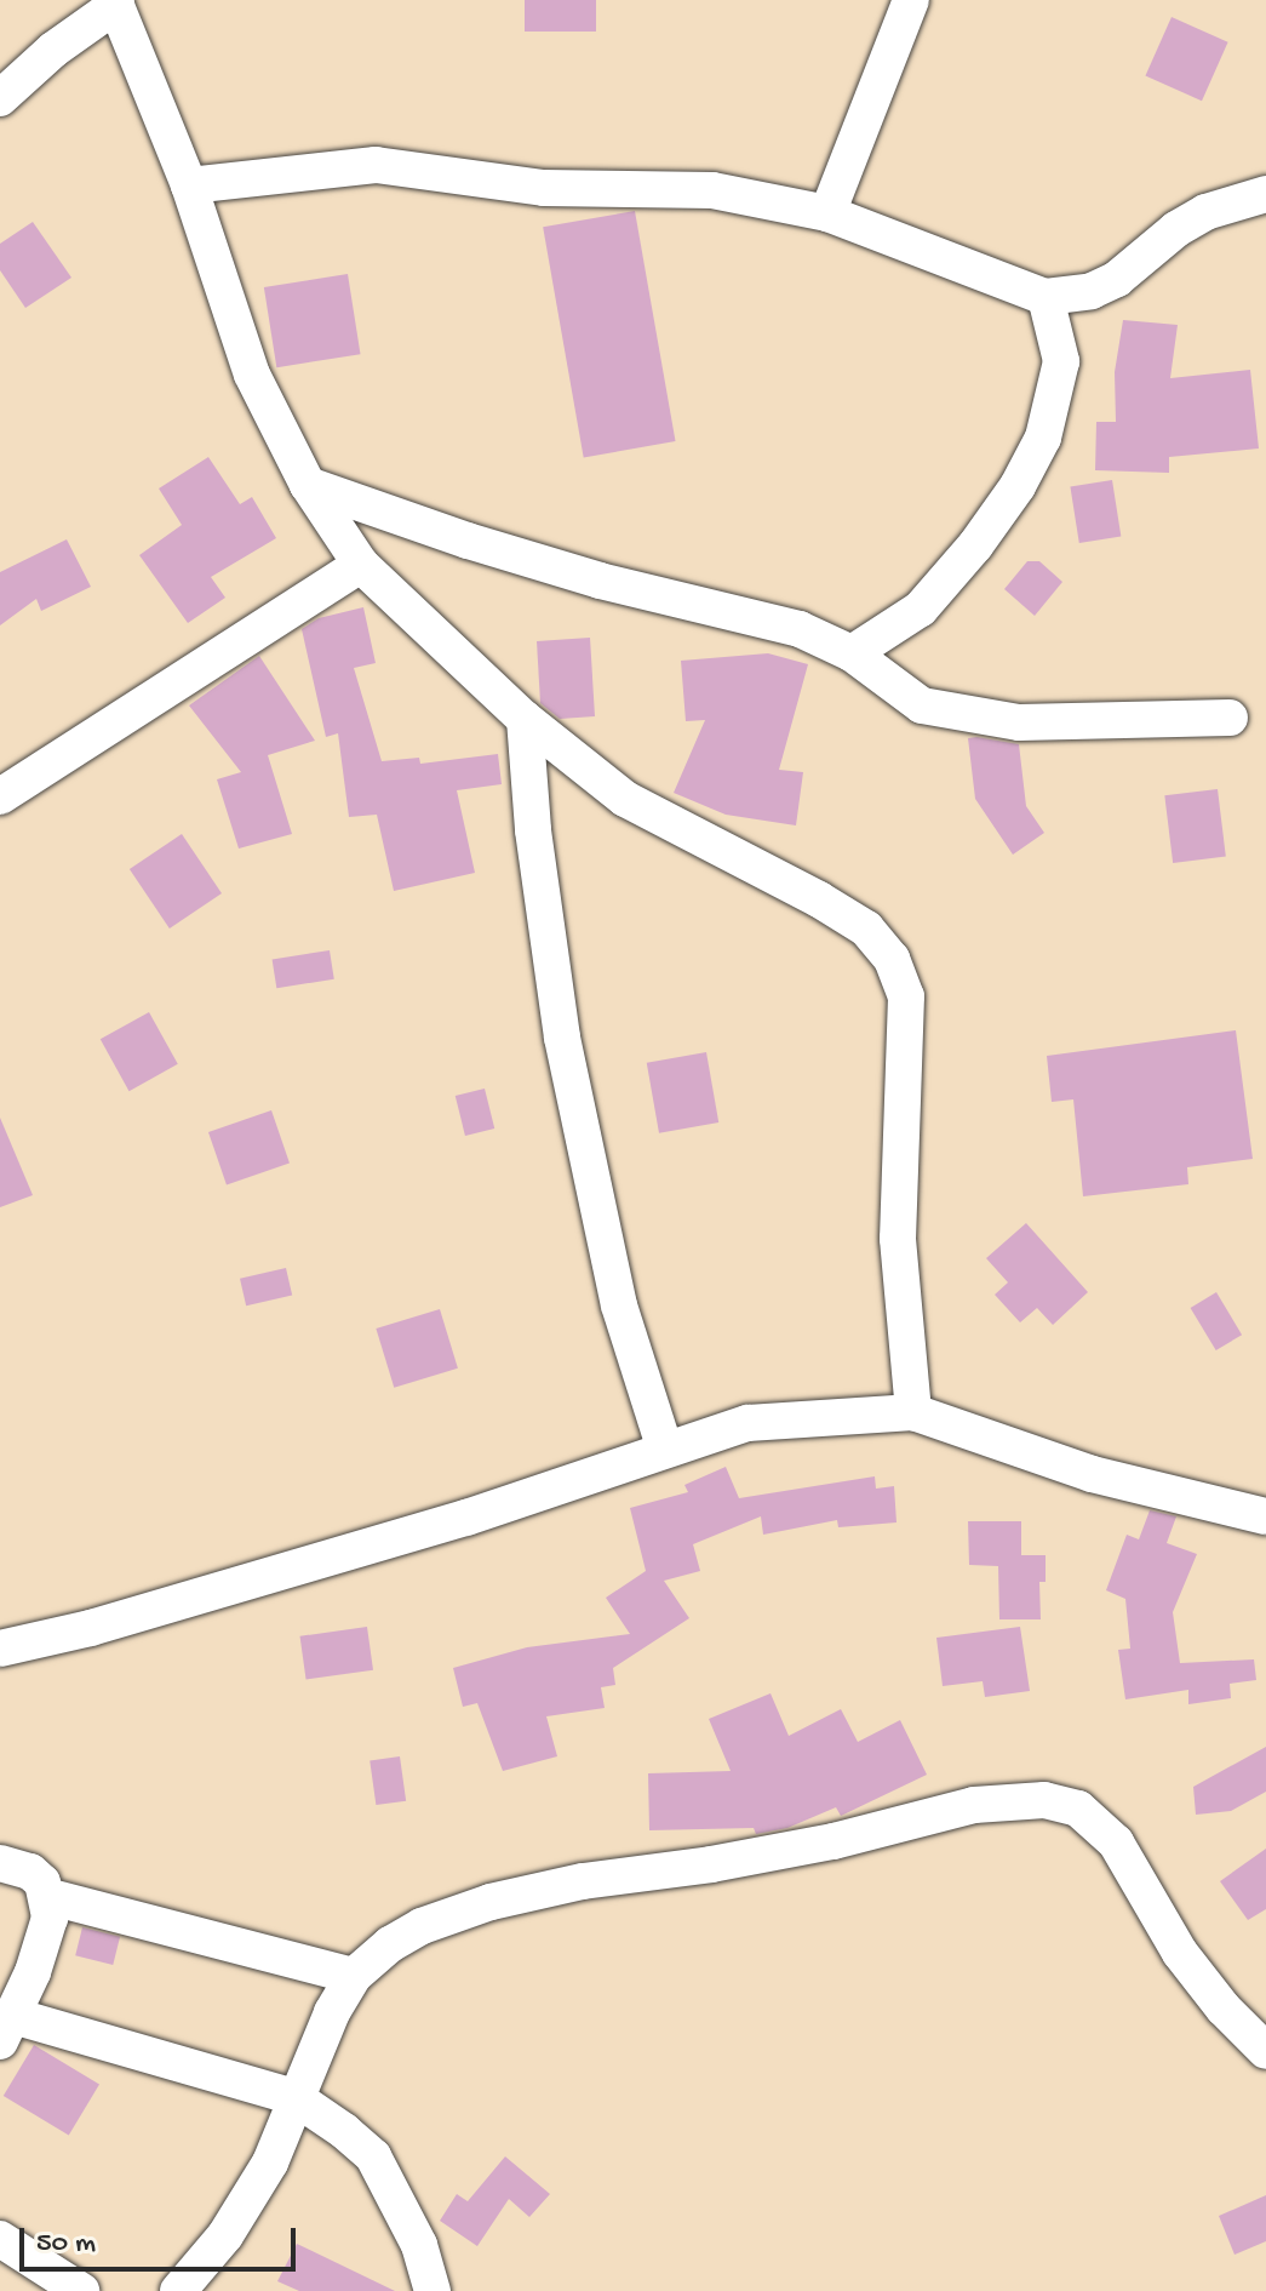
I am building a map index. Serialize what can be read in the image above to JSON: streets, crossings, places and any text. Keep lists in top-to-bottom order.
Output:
{
  "scale_bar": "50 m"
}
